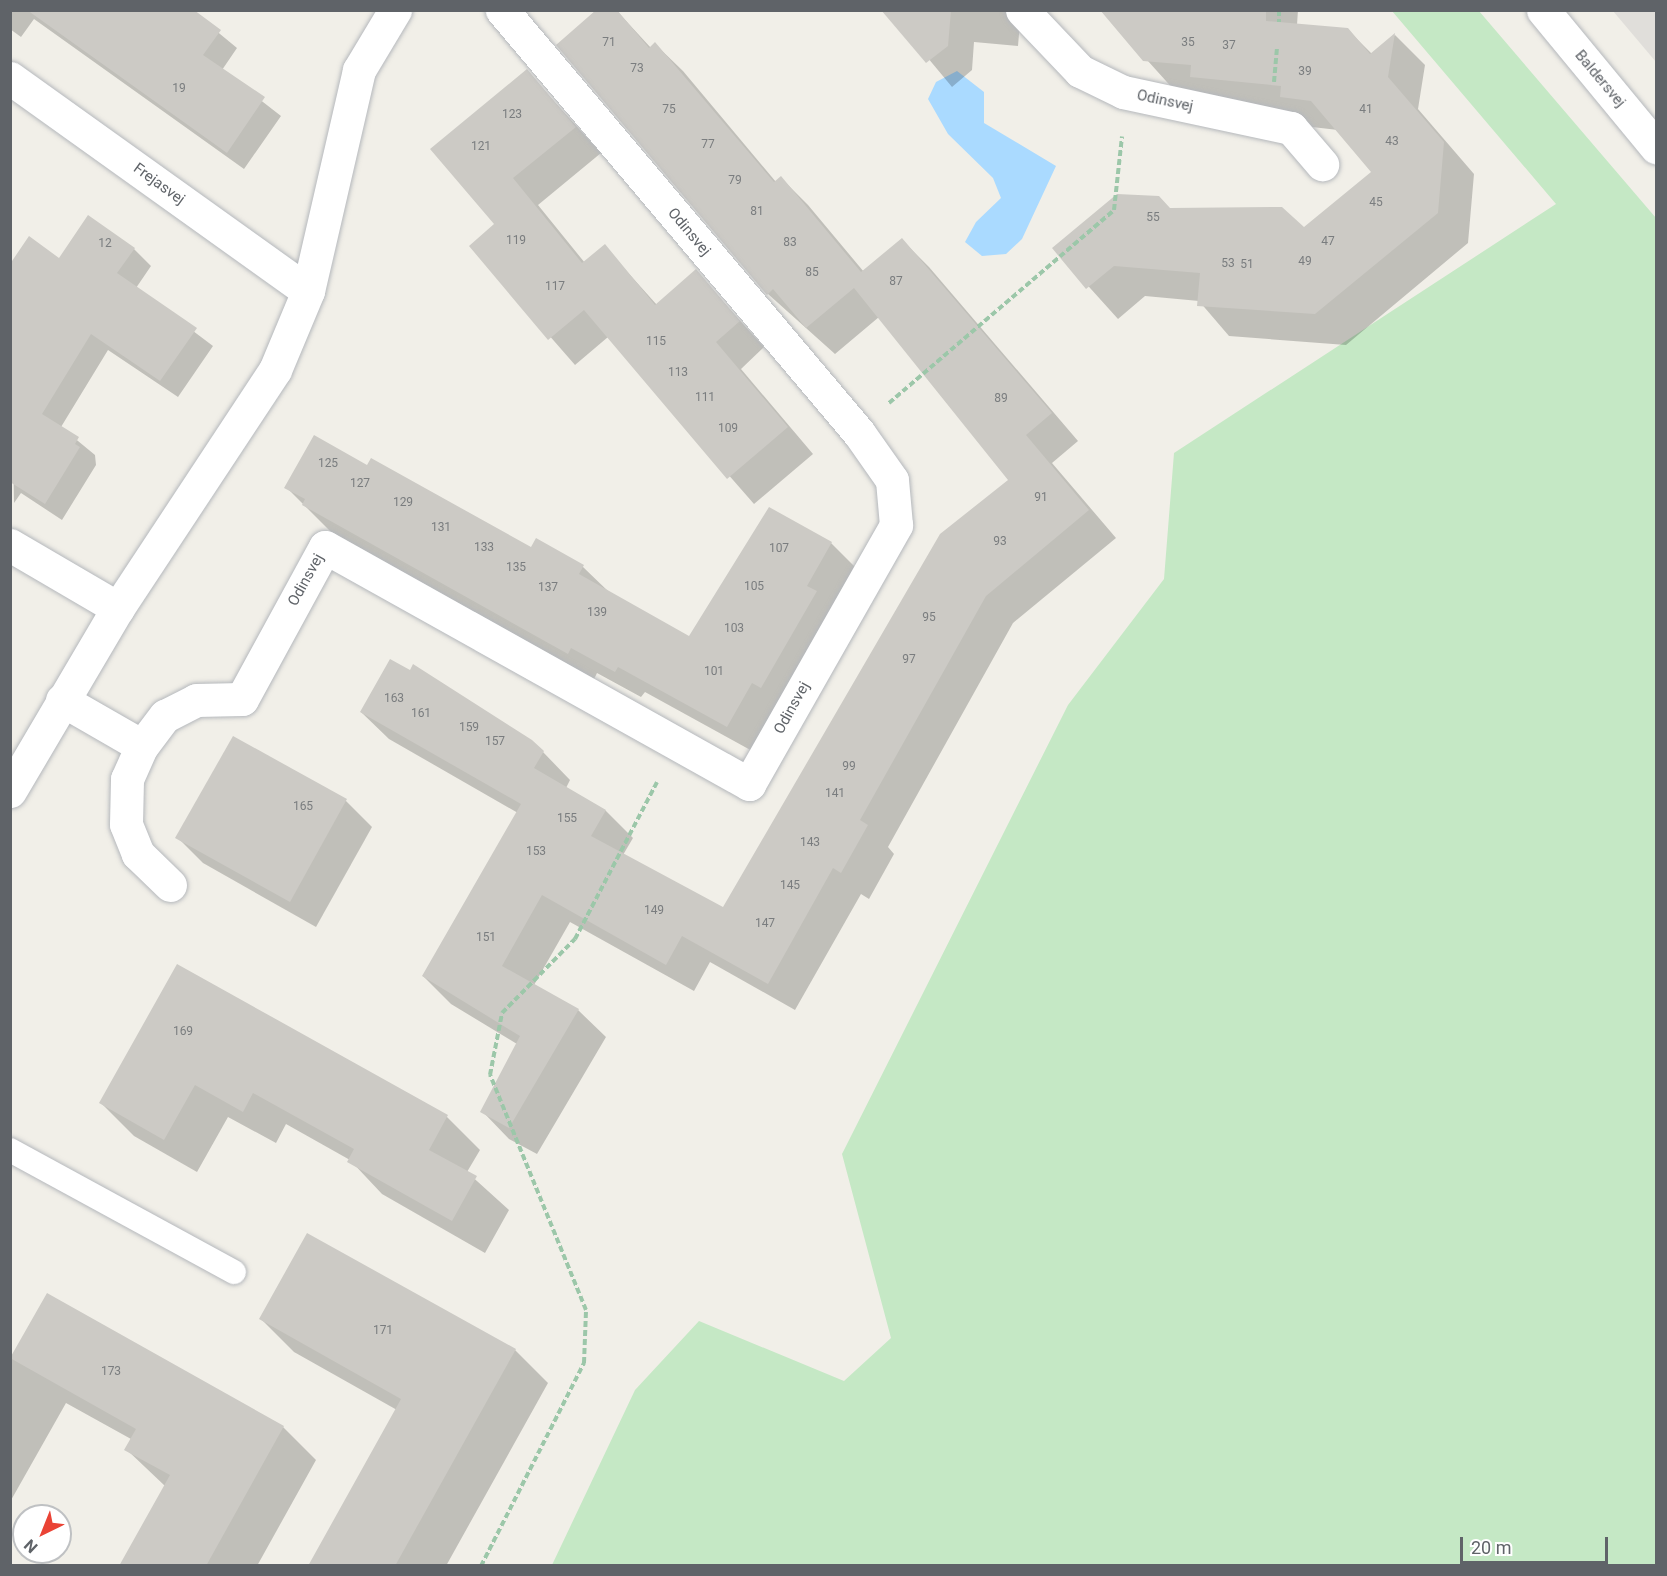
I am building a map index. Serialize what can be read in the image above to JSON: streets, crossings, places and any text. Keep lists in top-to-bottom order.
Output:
{
  "streets": {
    "street": ["Baldersvej", "Odinsvej", "Frejasvej"]
  },
  "house_numbers": [
    "71",
    "35",
    "37",
    "73",
    "39",
    "19",
    "75",
    "41",
    "123",
    "43",
    "77",
    "121",
    "79",
    "45",
    "81",
    "55",
    "119",
    "47",
    "83",
    "12",
    "49",
    "53",
    "51",
    "85",
    "87",
    "117",
    "115",
    "113",
    "111",
    "89",
    "109",
    "125",
    "127",
    "91",
    "129",
    "131",
    "93",
    "133",
    "107",
    "135",
    "105",
    "137",
    "139",
    "95",
    "103",
    "97",
    "101",
    "163",
    "161",
    "159",
    "157",
    "99",
    "141",
    "165",
    "155",
    "143",
    "153",
    "145",
    "149",
    "147",
    "151",
    "169",
    "171",
    "173"
  ],
  "scale_bar": "20 m",
  "north": "bottom left"
}
